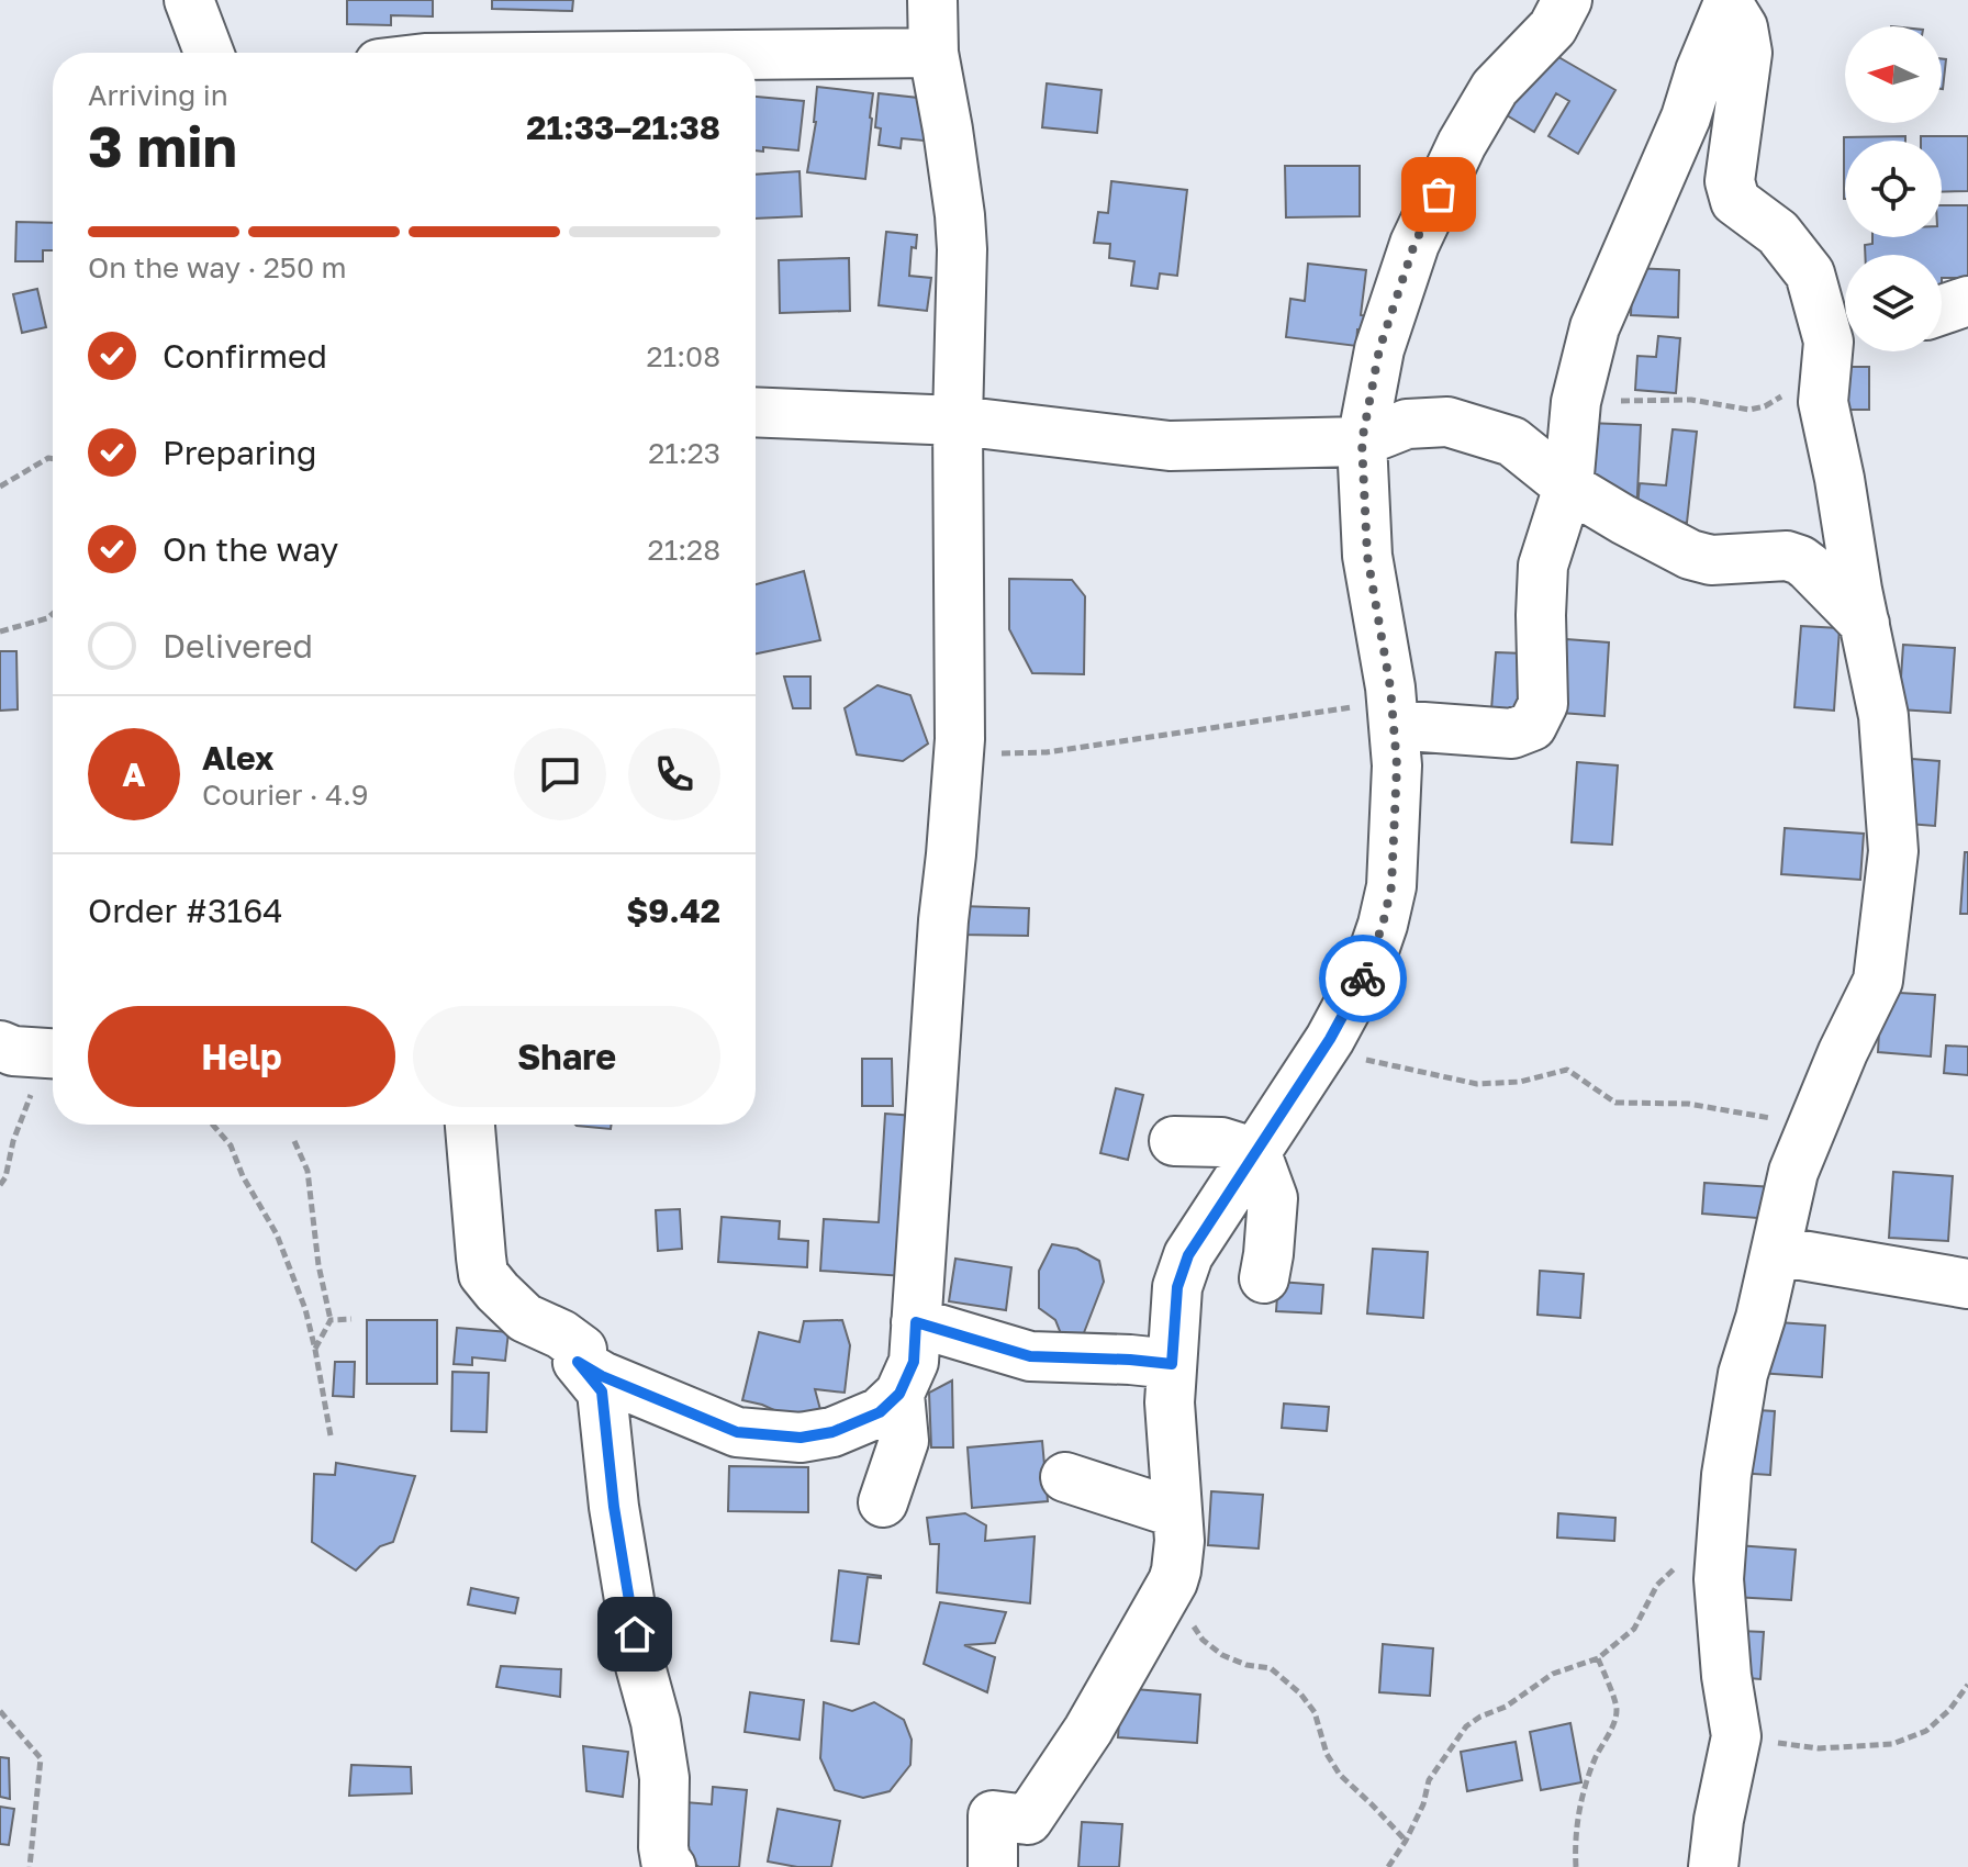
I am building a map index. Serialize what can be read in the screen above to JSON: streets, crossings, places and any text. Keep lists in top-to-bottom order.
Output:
{
  "north": "left",
  "page": {
    "heading": ["3 min", "Arriving in", "21:33–21:38"],
    "panel": [
      "Alex",
      "Courier · 4.9",
      "Order #3164",
      "$9.42"
    ],
    "bar": "On the way · 250 m",
    "list": [
      ["Confirmed", "21:08"],
      ["Preparing", "21:23"],
      ["On the way", "21:28"],
      "Delivered"
    ],
    "round": "A",
    "buttons": ["Help", "Share"]
  }
}
